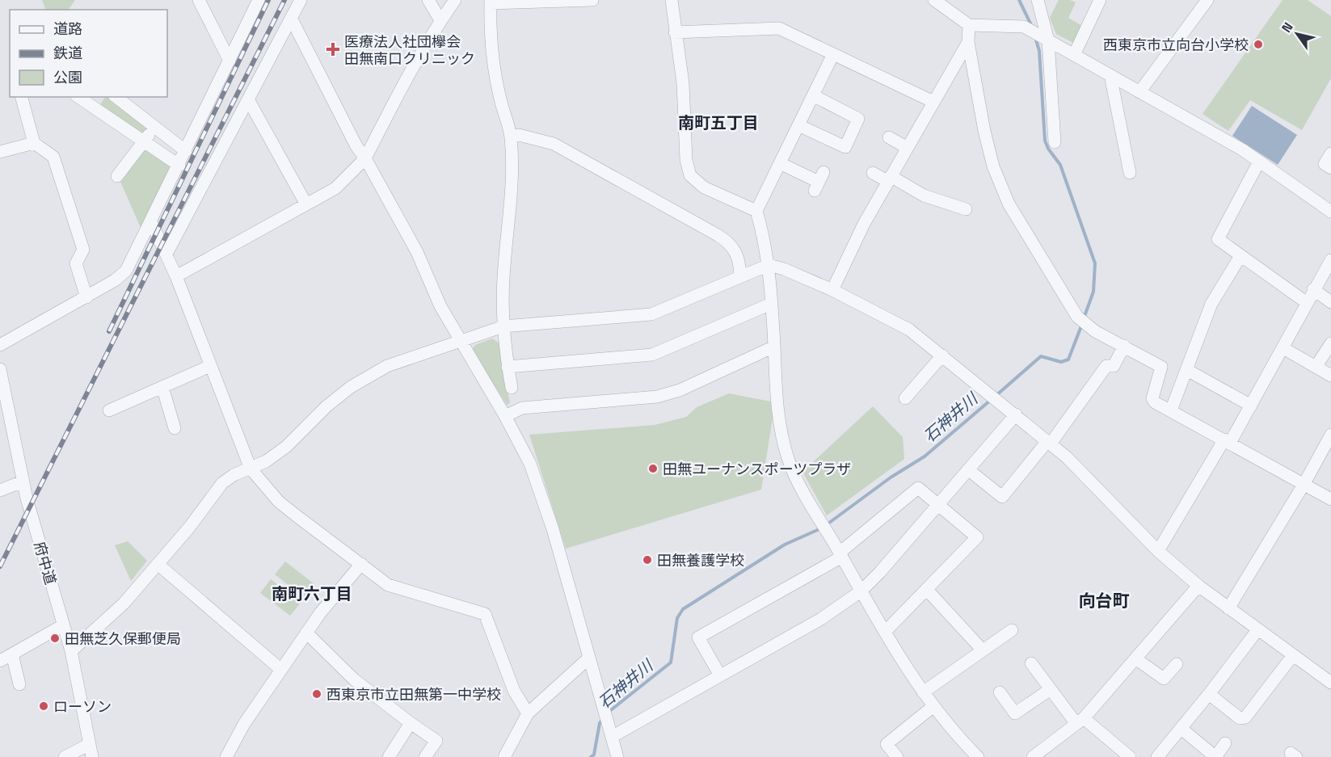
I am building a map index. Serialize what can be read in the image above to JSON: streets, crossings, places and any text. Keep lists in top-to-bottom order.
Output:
{
  "streets": {
    "street": ["府中道"]
  },
  "districts": ["南町五丁目", "南町六丁目", "向台町"],
  "water": ["石神井川"],
  "places": {
    "other": [
      "西東京市立向台小学校",
      "田無ユーナンスポーツプラザ",
      "田無養護学校",
      "田無芝久保郵便局",
      "西東京市立田無第一中学校",
      "ローソン"
    ],
    "health": ["医療法人社団欅会 田無南口クリニック"]
  },
  "legend": ["道路", "鉄道", "公園"],
  "north": "top left"
}
